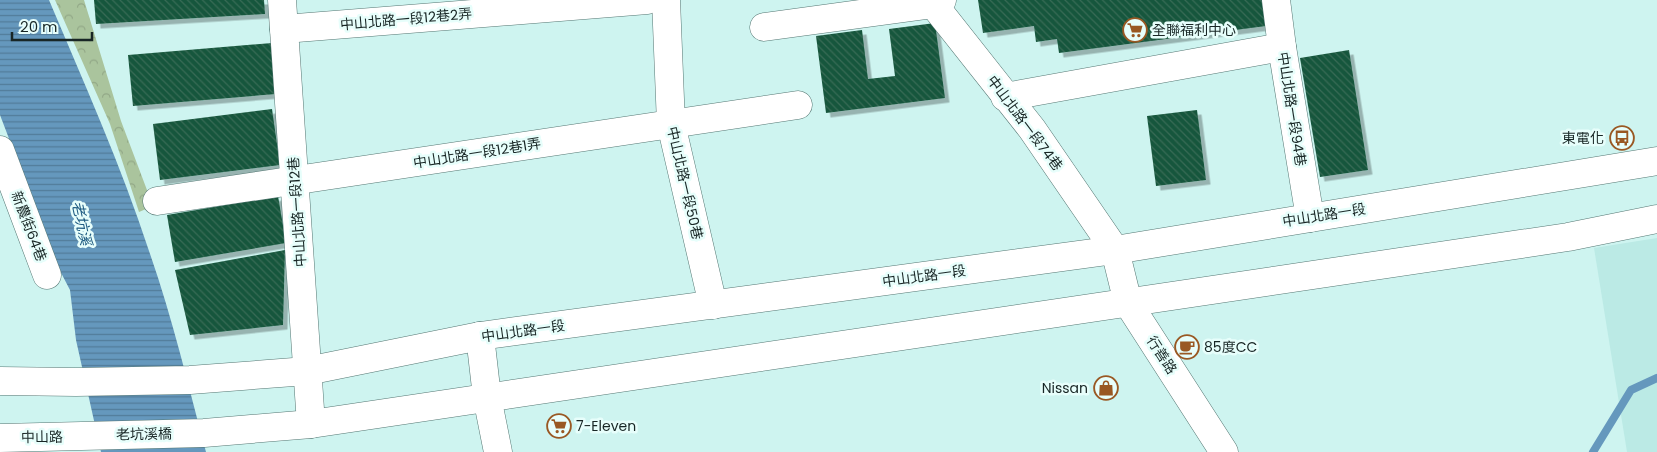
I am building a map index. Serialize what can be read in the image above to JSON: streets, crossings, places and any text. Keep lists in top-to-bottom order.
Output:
{
  "streets": {
    "main road": [
      "中山北路一段12巷2弄",
      "中山北路一段94巷",
      "中山北路一段74巷",
      "中山北路一段12巷1弄",
      "中山北路一段50巷",
      "中山北路一段12巷",
      "中山北路一段",
      "新農街64巷",
      "行善路",
      "老坑溪橋",
      "中山路"
    ]
  },
  "crossings": [
    ["中山北路一段12巷2弄", "中山北路一段12巷"],
    ["中山北路一段94巷", "中山北路一段"],
    ["中山北路一段74巷", "中山北路一段"],
    ["中山北路一段74巷", "行善路"],
    ["中山北路一段12巷1弄", "中山北路一段50巷"],
    ["中山北路一段12巷1弄", "中山北路一段12巷"],
    ["中山北路一段50巷", "中山北路一段"],
    ["中山北路一段12巷", "中山北路一段"],
    ["中山北路一段12巷", "老坑溪橋"],
    ["中山北路一段", "行善路"],
    ["老坑溪橋", "中山路"]
  ],
  "water": ["老坑溪"],
  "places": {
    "supermarket": ["全聯福利中心", "7-Eleven"],
    "bus stop": ["東電化"],
    "cafe": ["85度CC"],
    "shop": ["Nissan"]
  },
  "scale_bar": "20 m"
}
